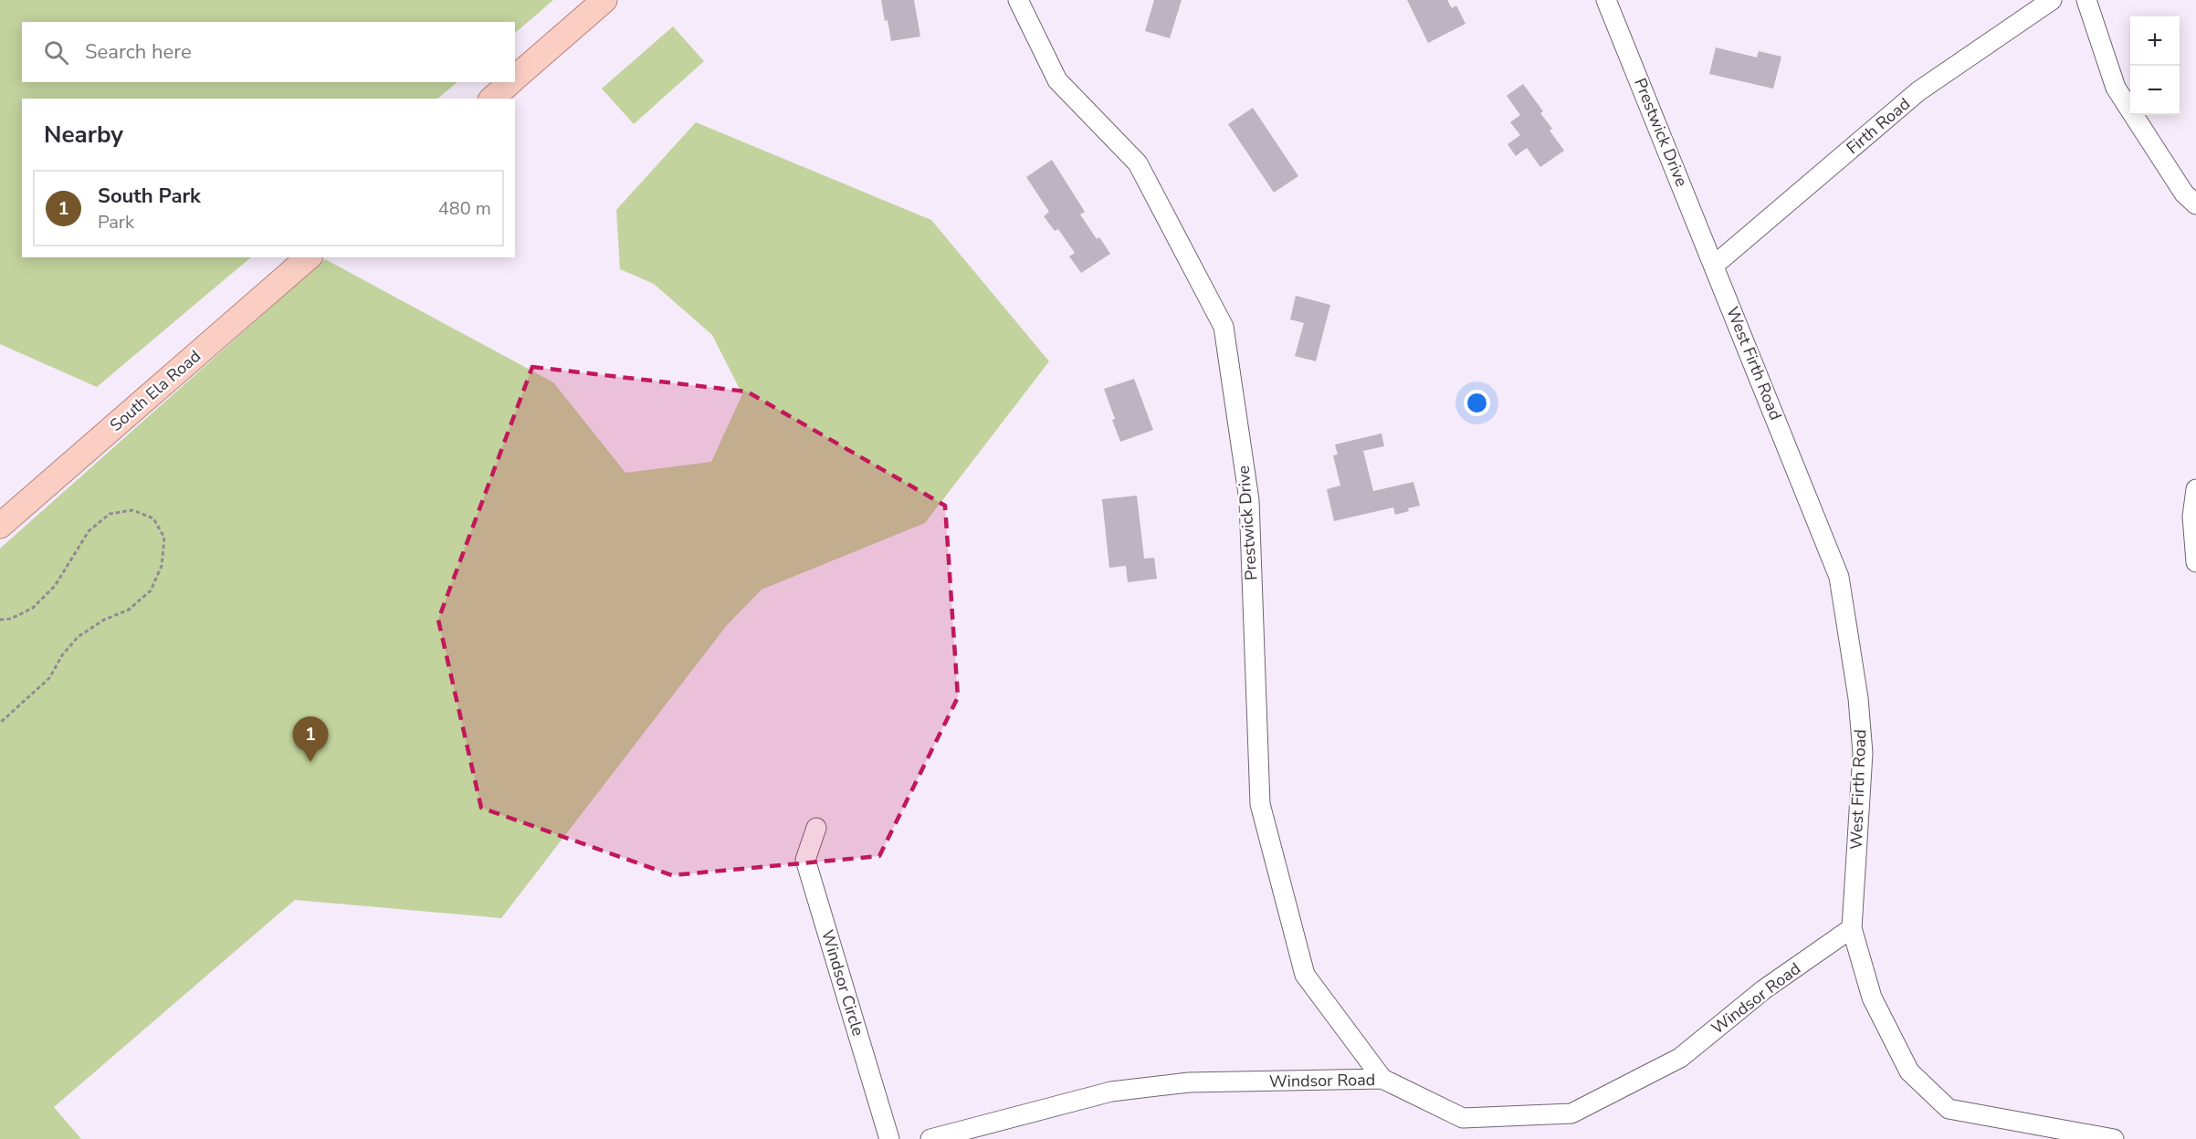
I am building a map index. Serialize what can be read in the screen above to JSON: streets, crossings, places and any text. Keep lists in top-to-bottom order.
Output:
{
  "streets": {
    "main road": ["South Ela Road"],
    "street": [
      "Firth Road",
      "Prestwick Drive",
      "West Firth Road",
      "Windsor Circle",
      "Windsor Road"
    ]
  },
  "crossings": [
    ["Firth Road", "Prestwick Drive"],
    ["Firth Road", "West Firth Road"],
    ["Prestwick Drive", "West Firth Road"],
    ["Prestwick Drive", "Windsor Road"],
    ["West Firth Road", "Windsor Road"]
  ],
  "page": {
    "map_buttons": ["+", "−"],
    "search": "Search here",
    "heading": "Nearby",
    "list": [
      {
        "mark": "1",
        "name": "South Park",
        "note": "Park",
        "value": "480 m"
      }
    ],
    "pins": "1"
  }
}
